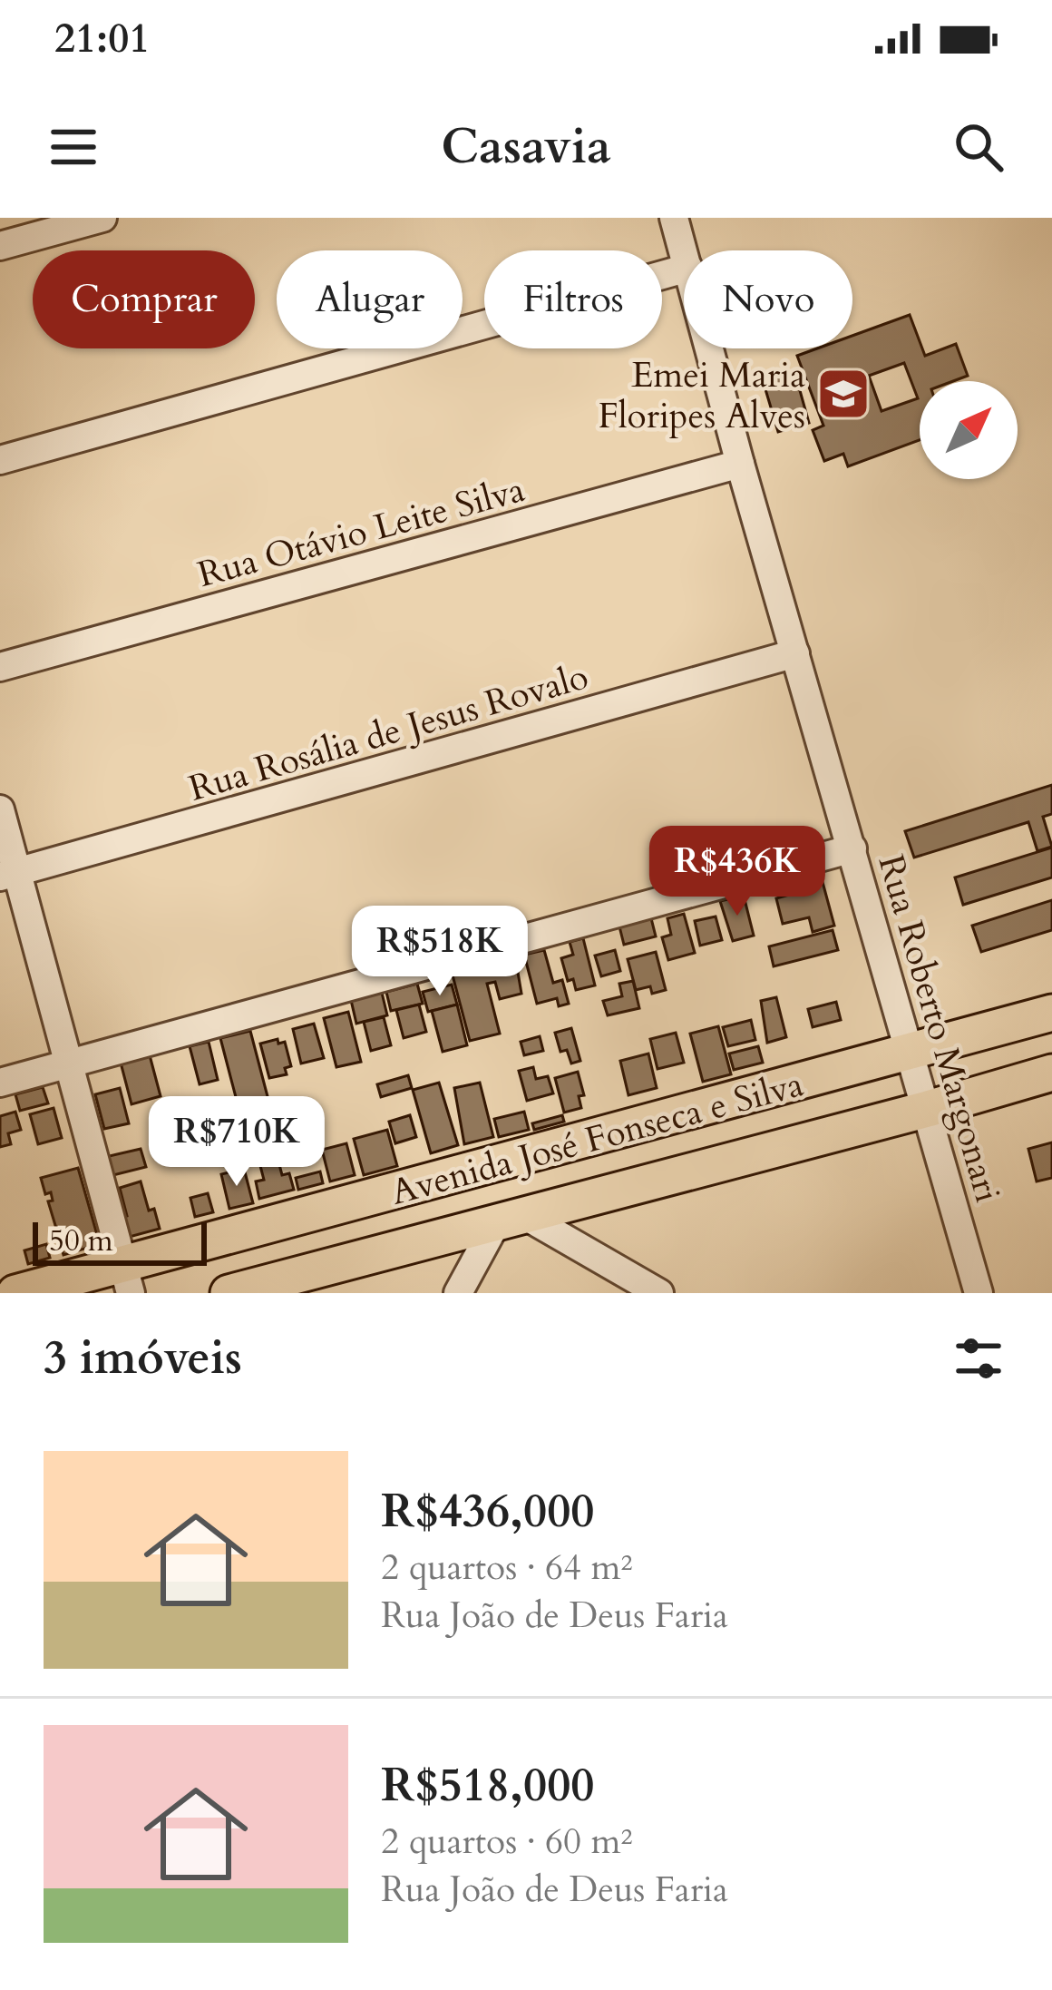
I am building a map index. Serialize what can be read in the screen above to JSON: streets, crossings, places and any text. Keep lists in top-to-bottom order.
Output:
{
  "streets": {
    "main road": ["Avenida José Fonseca e Silva"],
    "street": ["Rua Otávio Leite Silva", "Rua Rosália de Jesus Rovalo", "Rua Roberto Margonari"]
  },
  "crossings": [
    ["Rua Otávio Leite Silva", "Rua Roberto Margonari"],
    ["Rua Rosália de Jesus Rovalo", "Rua Roberto Margonari"],
    ["Rua Roberto Margonari", "Avenida José Fonseca e Silva"]
  ],
  "places": {
    "school or university": ["Emei Maria Floripes Alves"]
  },
  "scale_bar": "50 m",
  "north": "top right",
  "page": {
    "status": "21:01",
    "header": "Casavia",
    "chip": [
      "Comprar",
      "Alugar",
      "Filtros",
      "Novo"
    ],
    "price": ["R$436K", "R$518K", "R$710K"],
    "scale": "50 m",
    "heading": "3 imóveis",
    "list": [
      {
        "name": "R$436,000",
        "note": "2 quartos · 64 m² · Rua João de Deus Faria"
      },
      {
        "name": "R$518,000",
        "note": "2 quartos · 60 m² · Rua João de Deus Faria"
      }
    ]
  }
}
